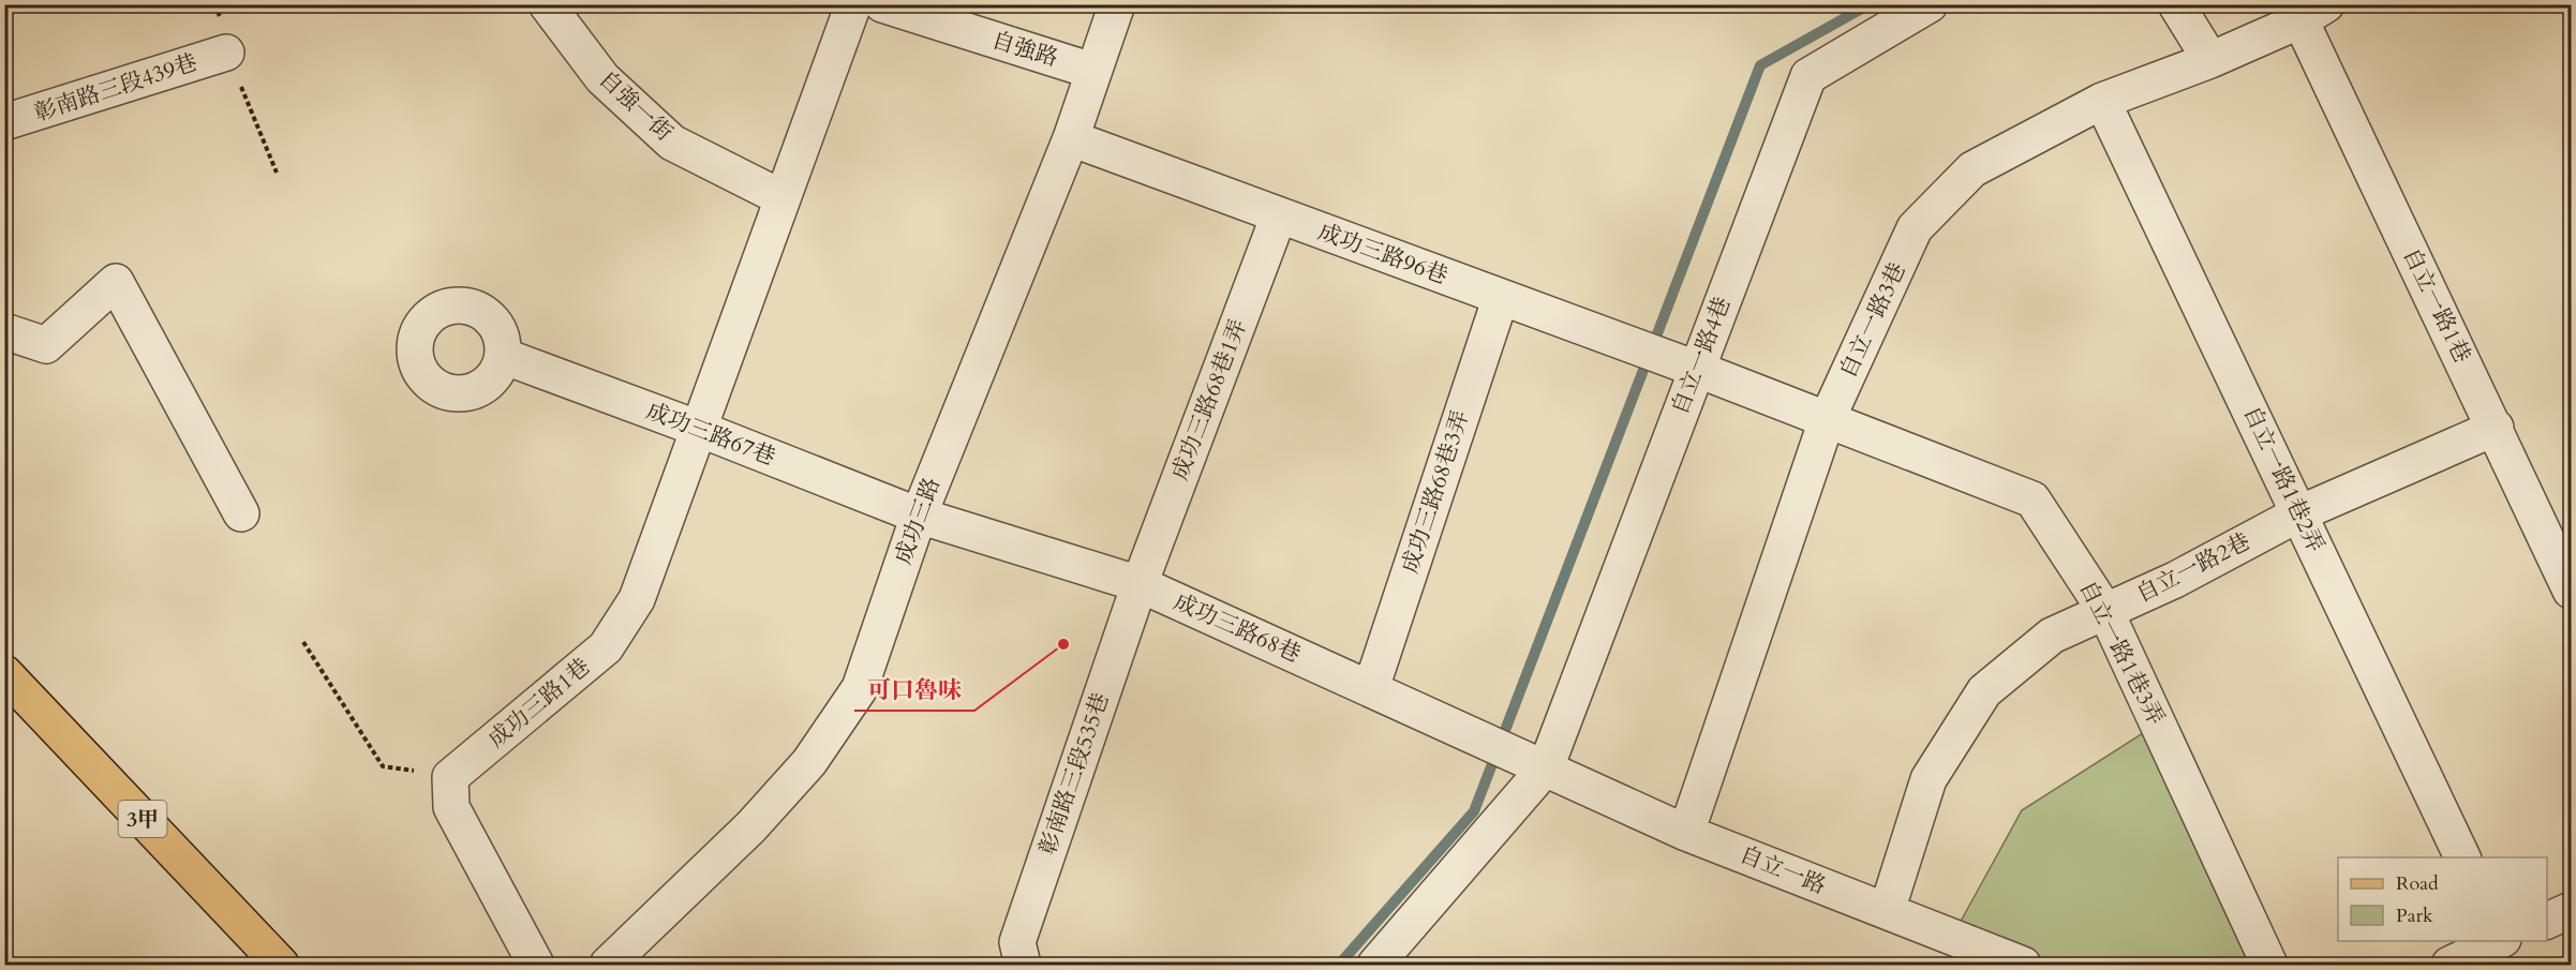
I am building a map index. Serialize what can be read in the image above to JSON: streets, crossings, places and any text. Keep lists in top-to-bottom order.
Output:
{
  "streets": {
    "main road": ["3甲"],
    "street": [
      "自強路",
      "彰南路三段439巷",
      "自強一街",
      "成功三路96巷",
      "自立一路1巷",
      "自立一路3巷",
      "自立一路4巷",
      "成功三路68巷1弄",
      "成功三路67巷",
      "自立一路1巷2弄",
      "成功三路68巷3弄",
      "成功三路",
      "自立一路2巷",
      "成功三路68巷",
      "自立一路1巷3弄",
      "成功三路1巷",
      "彰南路三段535巷",
      "自立一路"
    ]
  },
  "crossings": [
    ["自強路", "成功三路"],
    ["自強一街", "成功三路1巷"],
    ["成功三路96巷", "自立一路4巷"],
    ["成功三路96巷", "成功三路68巷1弄"],
    ["成功三路96巷", "成功三路68巷3弄"],
    ["成功三路96巷", "成功三路"],
    ["成功三路96巷", "自立一路1巷3弄"],
    ["自立一路1巷", "自立一路3巷"],
    ["自立一路1巷", "自立一路2巷"],
    ["自立一路3巷", "自立一路1巷2弄"],
    ["自立一路3巷", "自立一路1巷3弄"],
    ["自立一路3巷", "自立一路"],
    ["自立一路4巷", "成功三路68巷"],
    ["自立一路4巷", "自立一路1巷3弄"],
    ["自立一路4巷", "自立一路"],
    ["成功三路68巷1弄", "成功三路68巷"],
    ["成功三路68巷1弄", "彰南路三段535巷"],
    ["成功三路67巷", "成功三路"],
    ["成功三路67巷", "成功三路68巷"],
    ["成功三路67巷", "成功三路1巷"],
    ["自立一路1巷2弄", "自立一路2巷"],
    ["成功三路68巷3弄", "成功三路68巷"],
    ["成功三路", "成功三路68巷"],
    ["自立一路2巷", "自立一路1巷3弄"],
    ["自立一路2巷", "自立一路"],
    ["成功三路68巷", "彰南路三段535巷"],
    ["成功三路68巷", "自立一路"]
  ],
  "places": ["可口魯味"],
  "legend": ["Road", "Park"]
}
